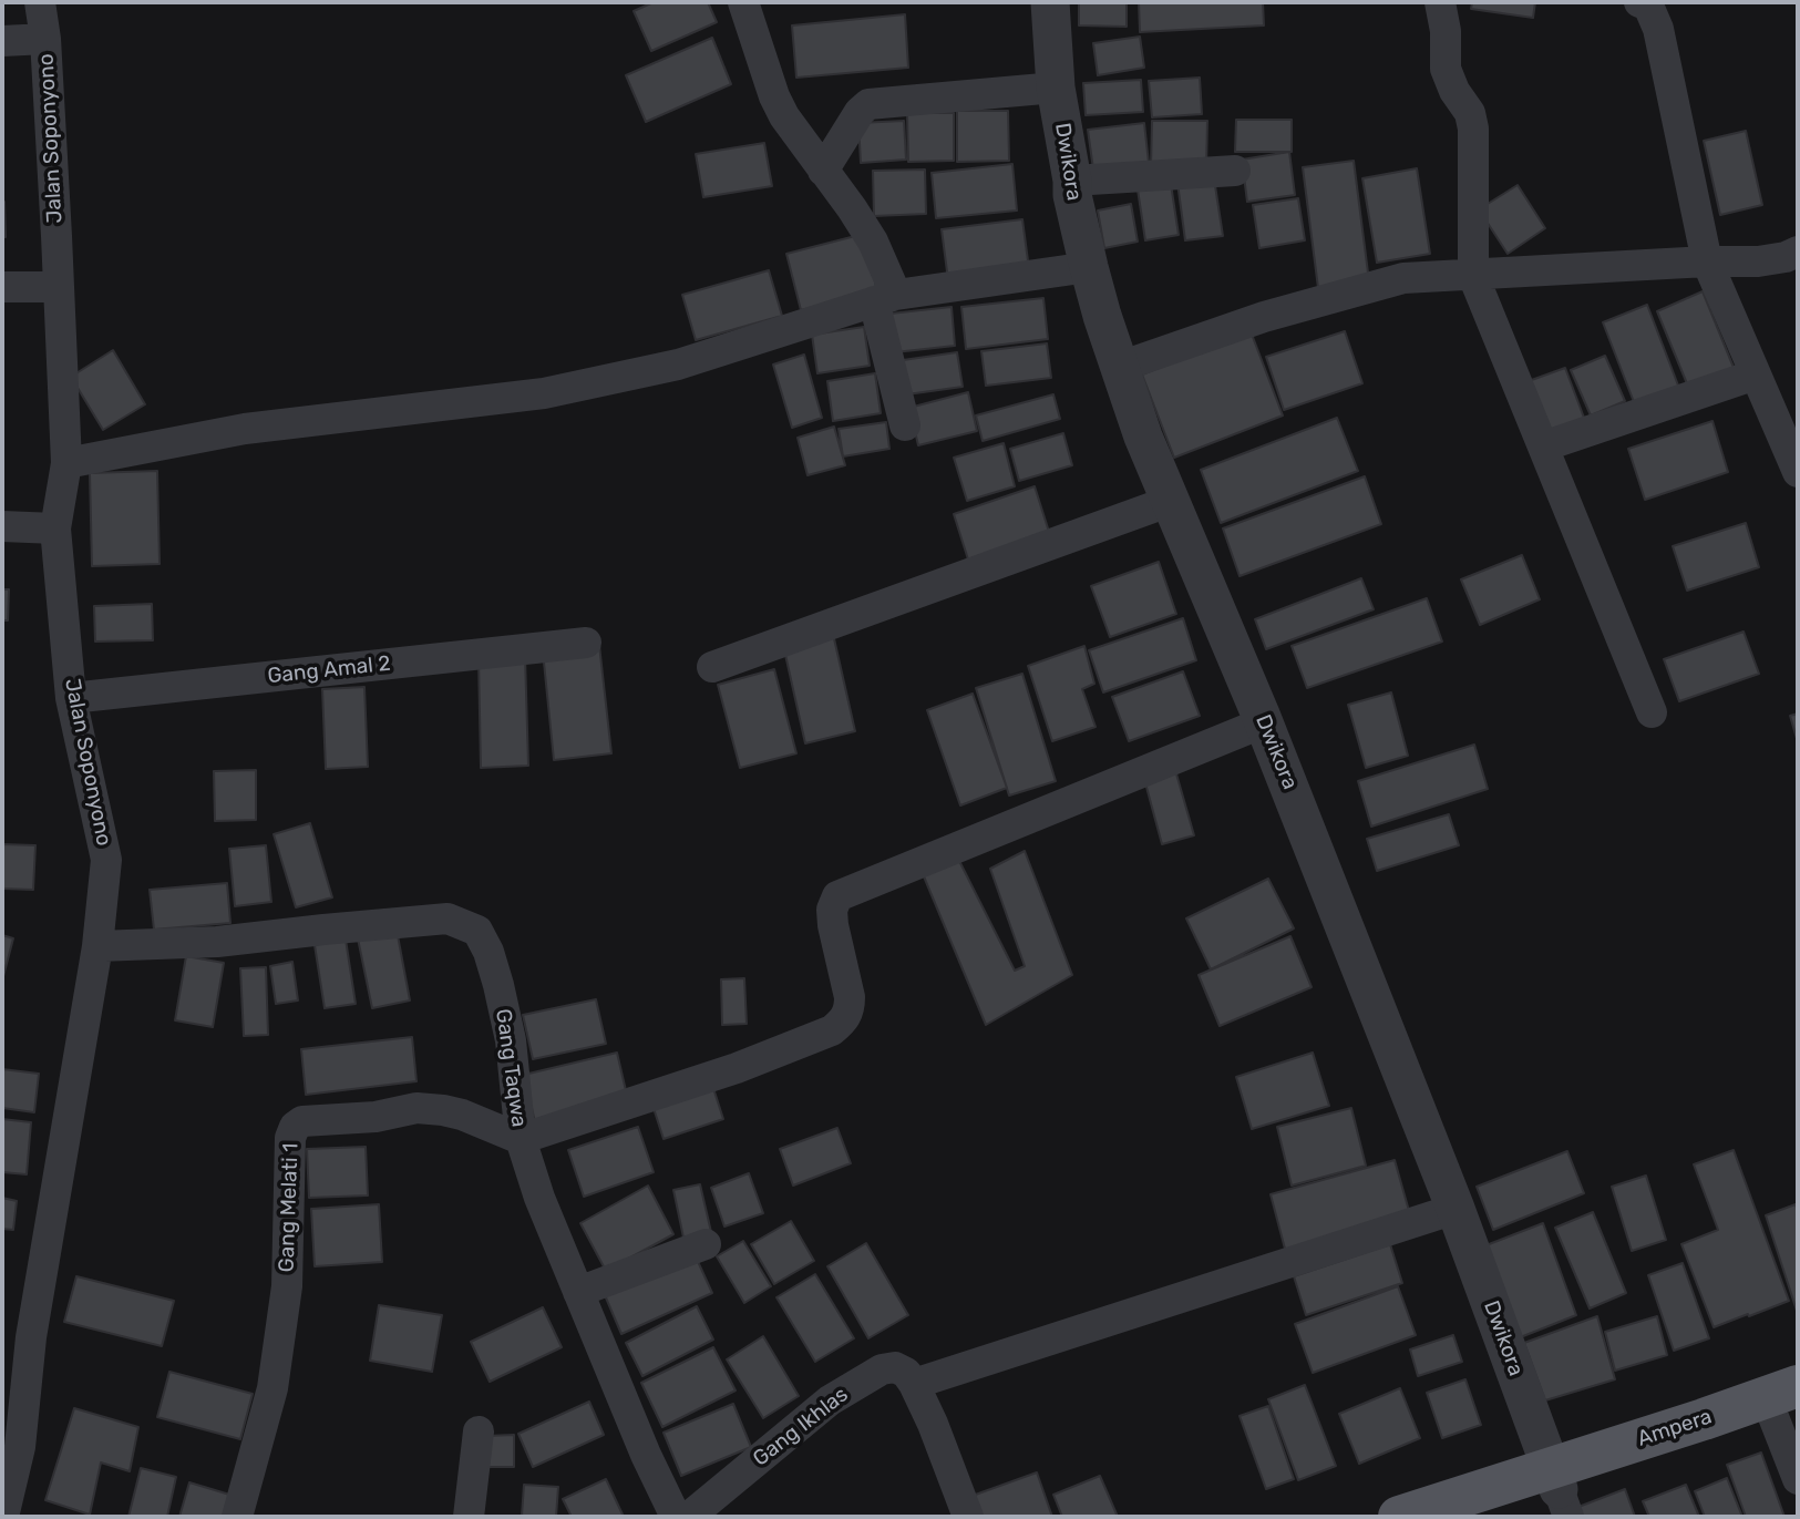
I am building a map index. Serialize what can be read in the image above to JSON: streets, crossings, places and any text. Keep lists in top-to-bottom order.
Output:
{
  "streets": {
    "main road": ["Ampera"],
    "street": [
      "Jalan Soponyono",
      "Dwikora",
      "Gang Amal 2",
      "Gang Taqwa",
      "Gang Melati 1",
      "Gang Ikhlas"
    ]
  },
  "crossings": [
    ["Jalan Soponyono", "Gang Amal 2"],
    ["Jalan Soponyono", "Gang Taqwa"],
    ["Dwikora", "Ampera"],
    ["Gang Taqwa", "Gang Melati 1"]
  ]
}
